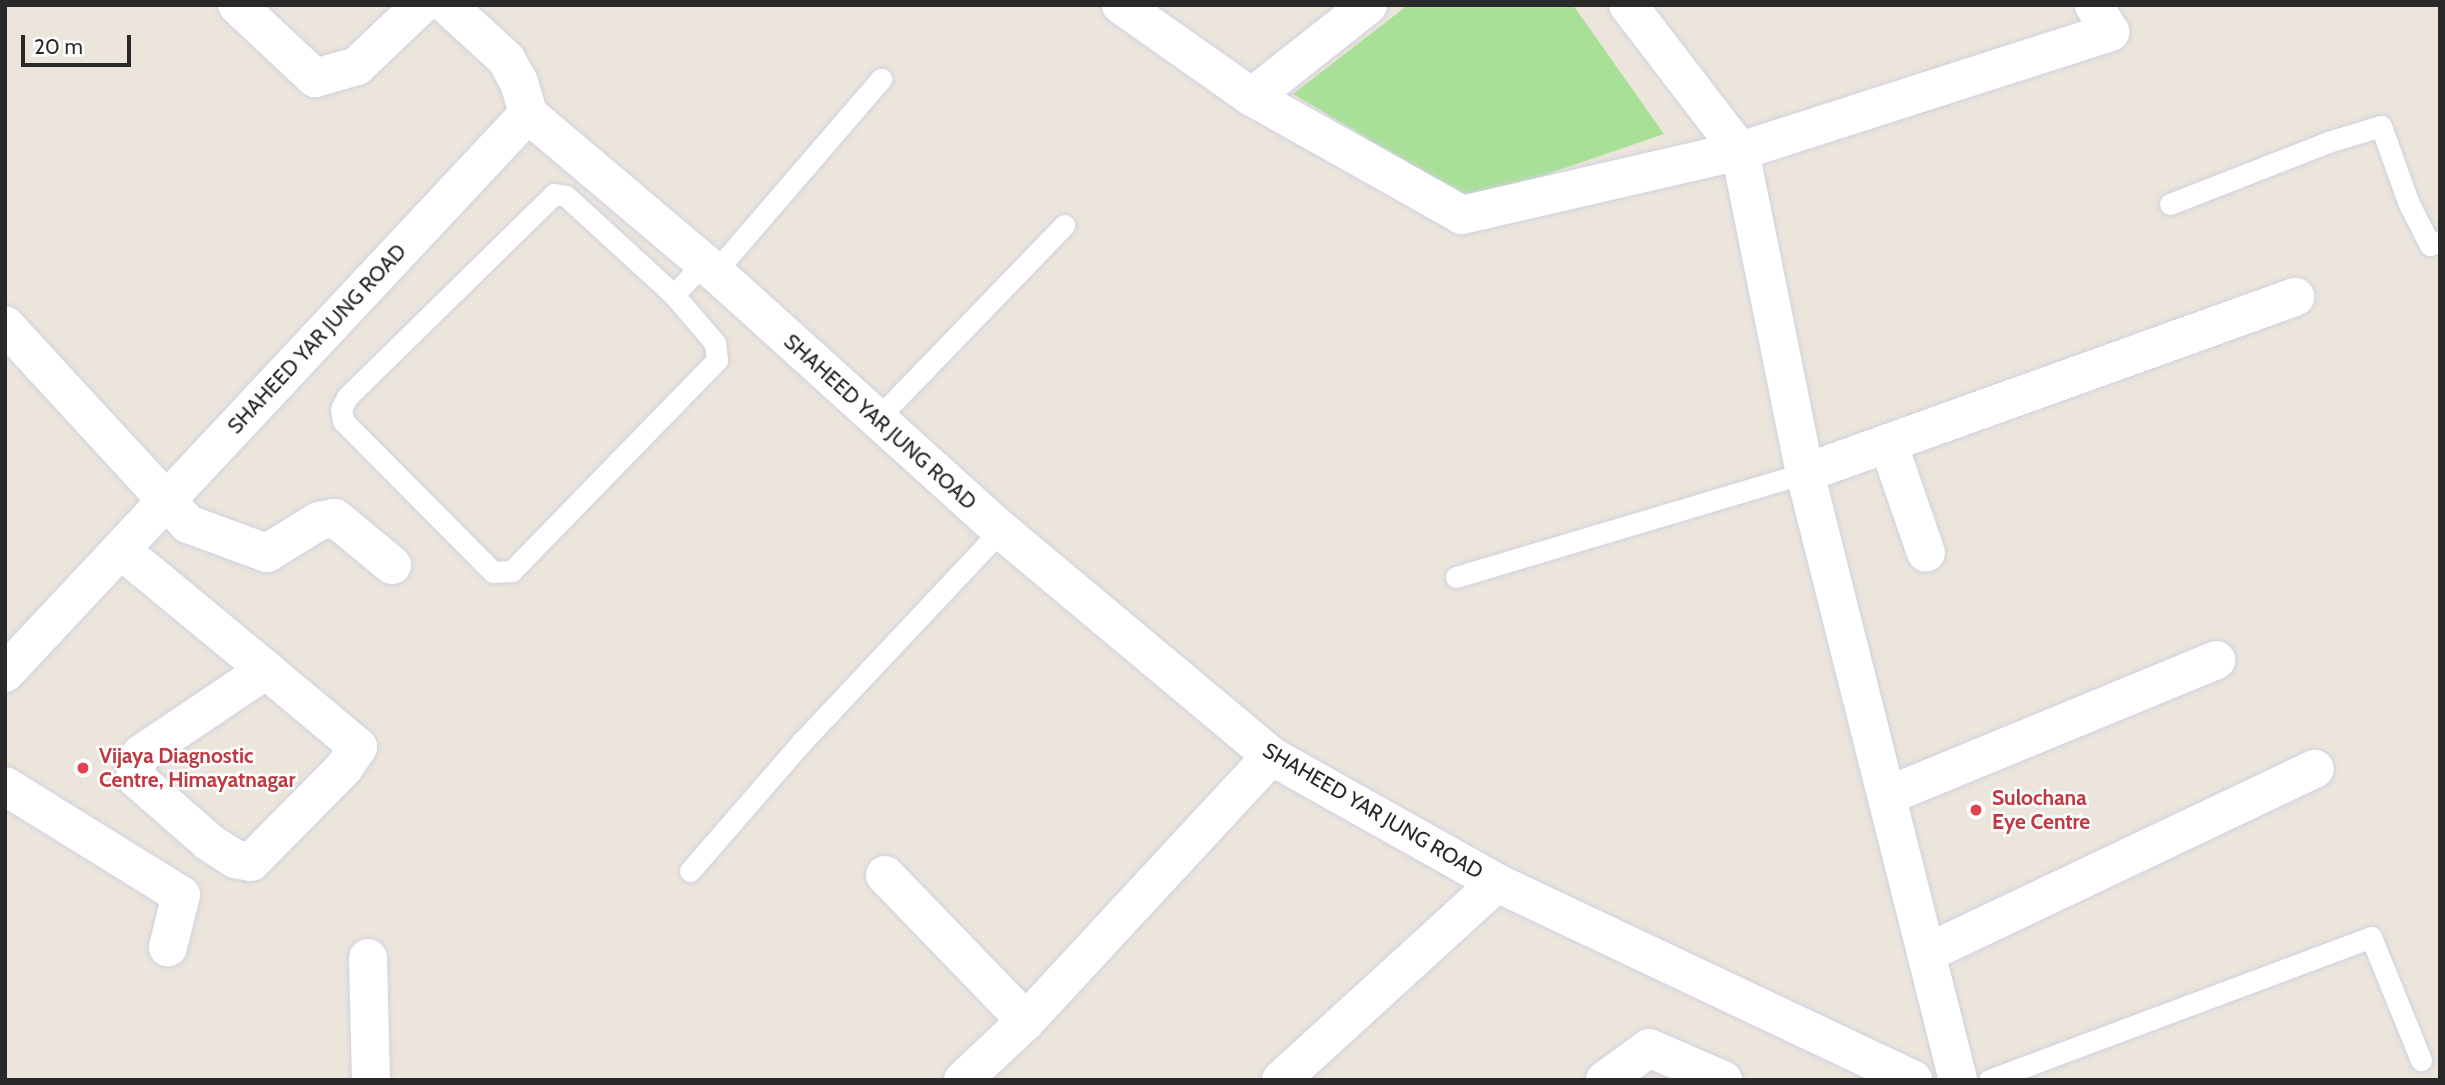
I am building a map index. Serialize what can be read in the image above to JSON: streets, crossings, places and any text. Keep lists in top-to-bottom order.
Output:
{
  "streets": {
    "street": ["SHAHEED YAR JUNG ROAD"]
  },
  "places": ["Vijaya Diagnostic Centre, Himayatnagar", "Sulochana Eye Centre"],
  "scale_bar": "20 m"
}
